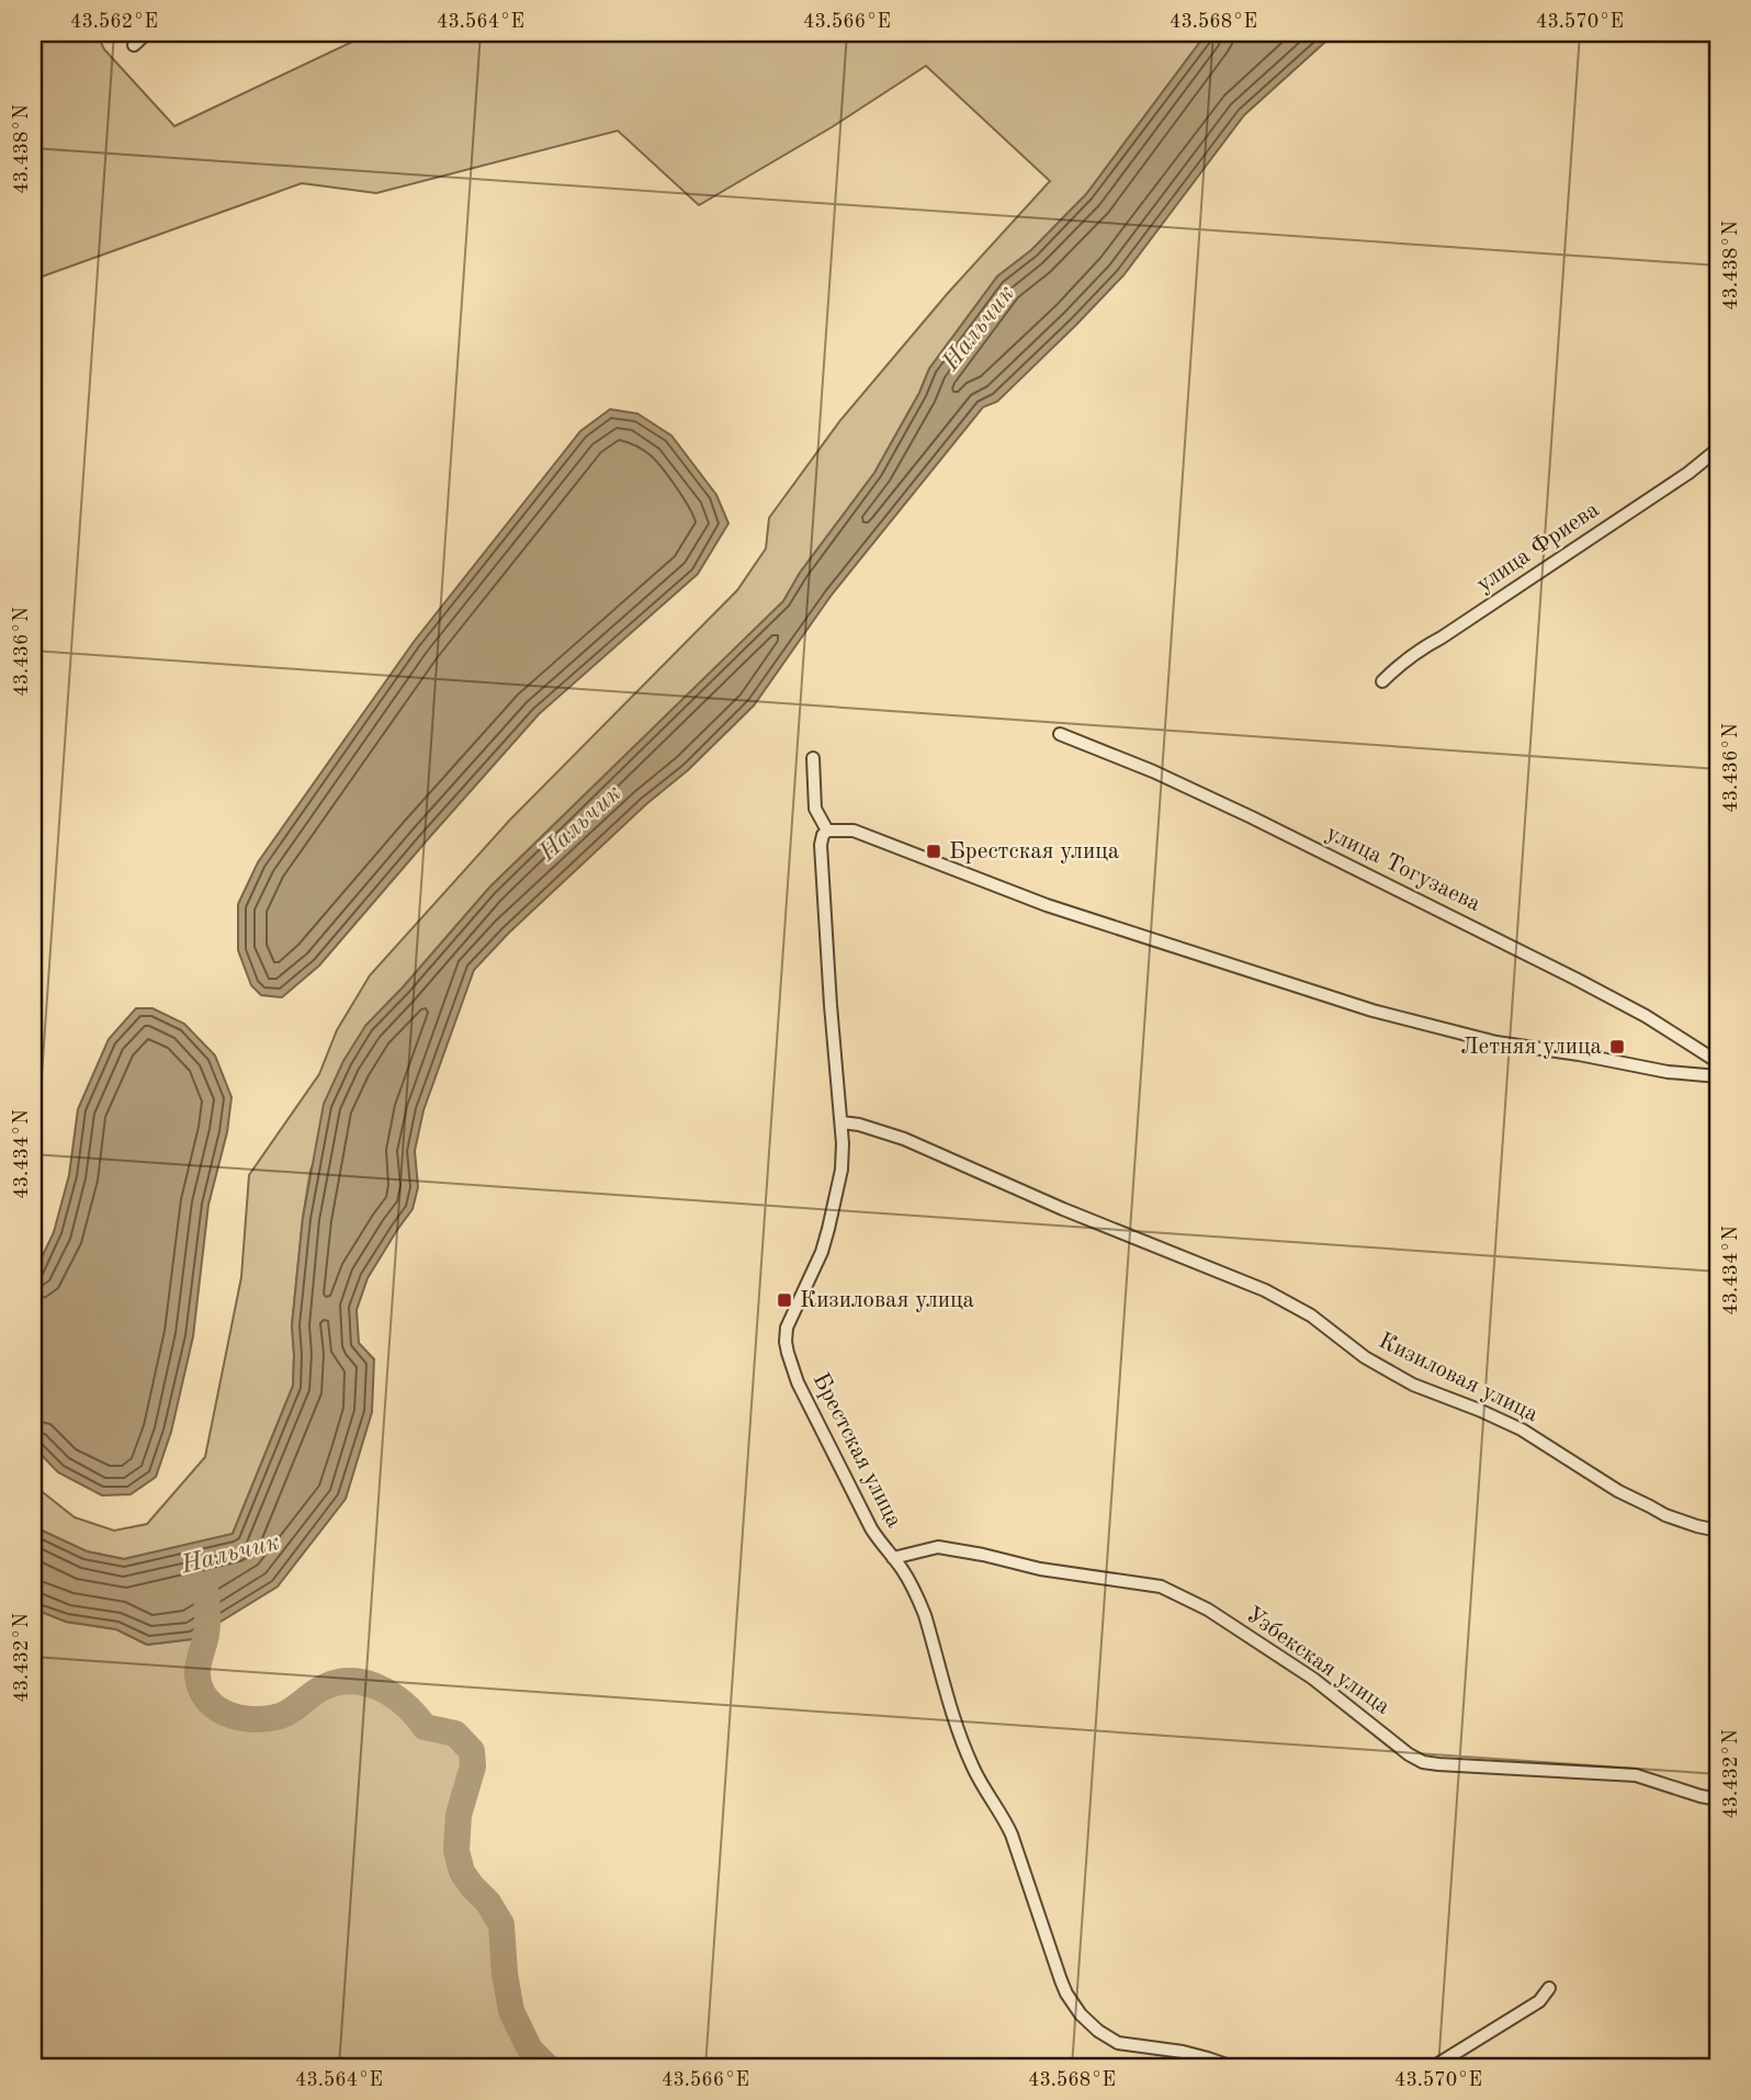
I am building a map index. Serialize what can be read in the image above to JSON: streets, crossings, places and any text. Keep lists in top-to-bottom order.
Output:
{
  "streets": {
    "street": [
      "улица Фриева",
      "улица Тогузаева",
      "Кизиловая улица",
      "Брестская улица",
      "Узбекская улица"
    ]
  },
  "crossings": [
    ["Кизиловая улица", "Брестская улица"],
    ["Брестская улица", "Узбекская улица"]
  ],
  "water": ["Нальчик"],
  "places": {
    "transit": ["Брестская улица", "Летняя улица", "Кизиловая улица"]
  },
  "coordinates": [
    "43.562°E",
    "43.564°E",
    "43.566°E",
    "43.568°E",
    "43.570°E",
    "43.438°N",
    "43.436°N",
    "43.434°N",
    "43.432°N"
  ]
}
